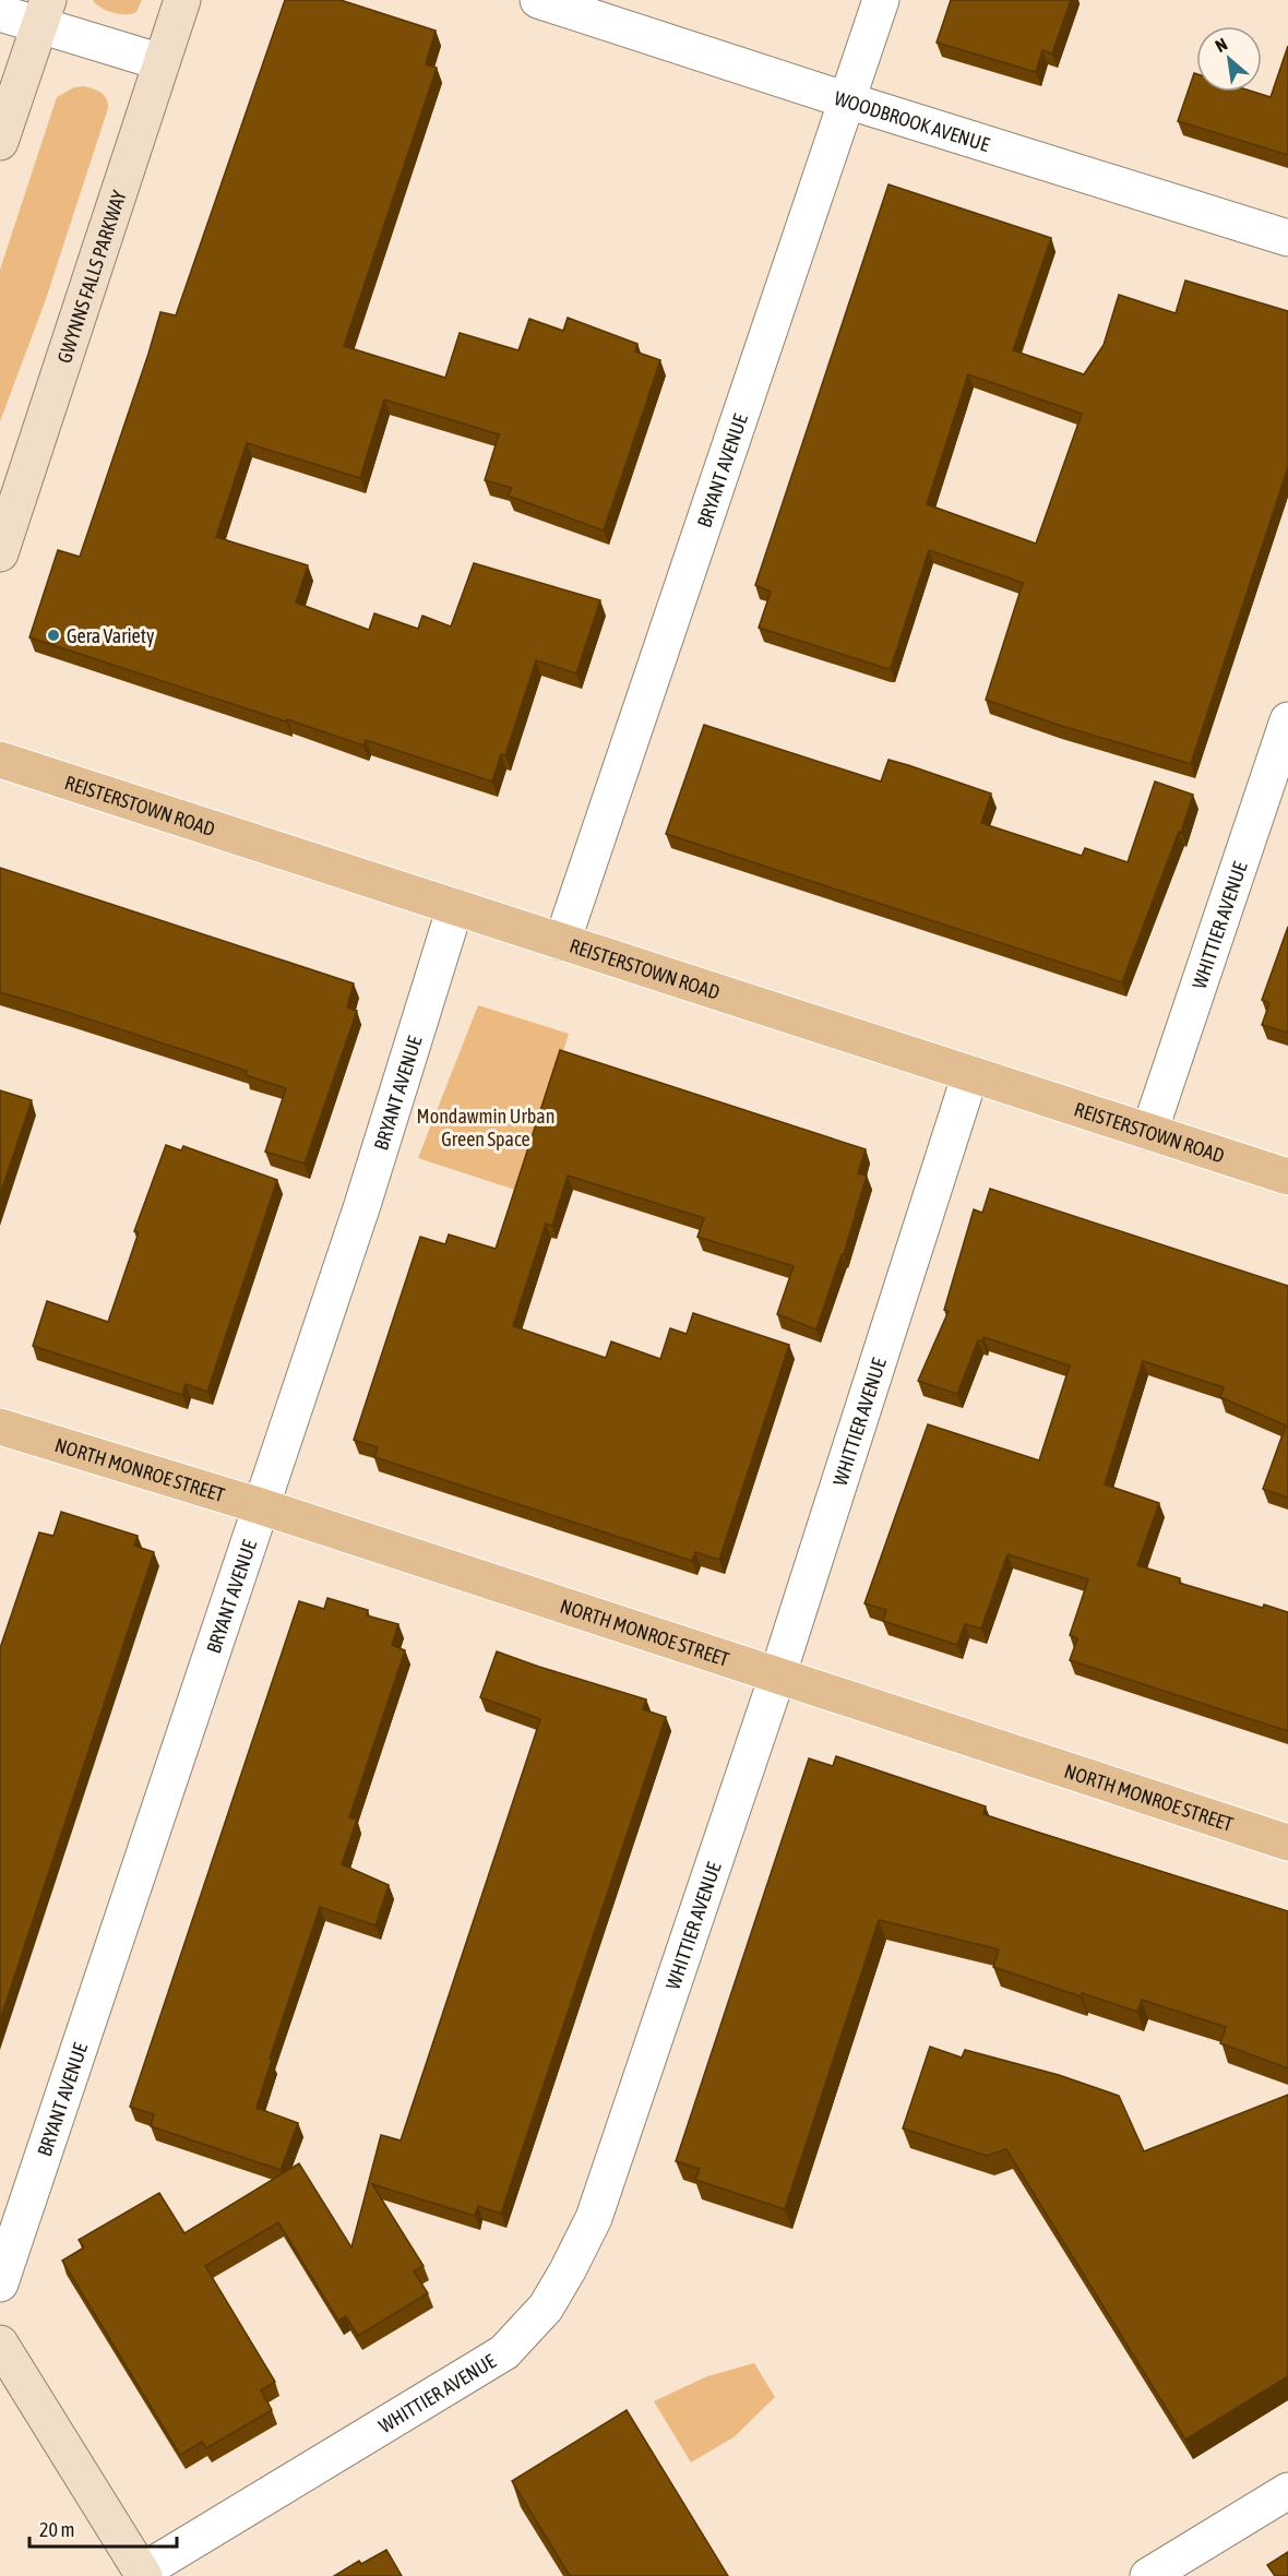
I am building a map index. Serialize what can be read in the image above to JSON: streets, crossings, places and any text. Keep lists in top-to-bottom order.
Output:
{
  "streets": {
    "main road": ["GWYNNS FALLS PARKWAY", "REISTERSTOWN ROAD", "NORTH MONROE STREET"],
    "street": ["WOODBROOK AVENUE", "BRYANT AVENUE", "WHITTIER AVENUE"]
  },
  "crossings": [
    ["WOODBROOK AVENUE", "BRYANT AVENUE"],
    ["BRYANT AVENUE", "REISTERSTOWN ROAD"],
    ["BRYANT AVENUE", "NORTH MONROE STREET"],
    ["REISTERSTOWN ROAD", "WHITTIER AVENUE"],
    ["WHITTIER AVENUE", "NORTH MONROE STREET"]
  ],
  "parks": ["Mondawmin Urban Green Space"],
  "places": ["Gera Variety"],
  "scale_bar": "20 m",
  "north": "top left"
}
